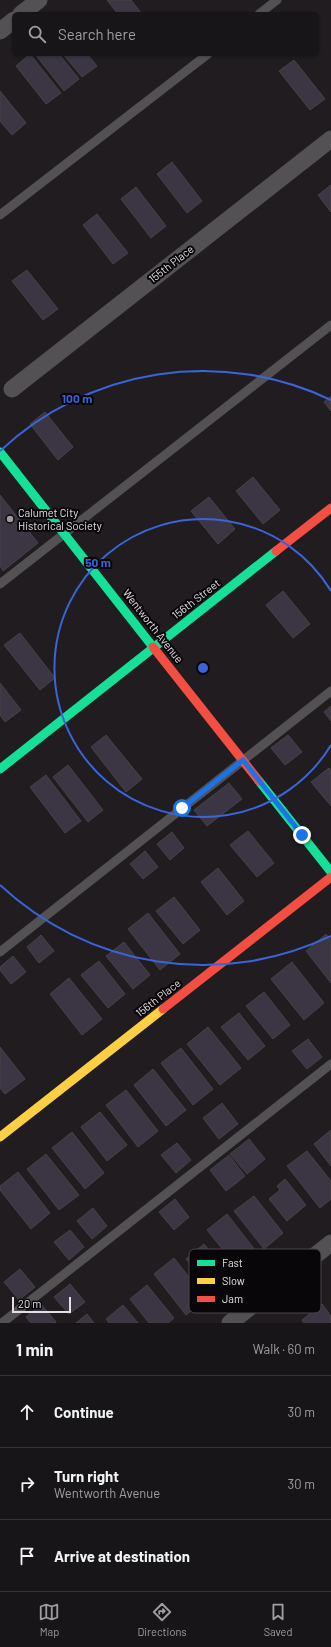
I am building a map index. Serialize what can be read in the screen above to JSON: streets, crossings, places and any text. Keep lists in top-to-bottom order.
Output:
{
  "streets": {
    "street": [
      "155th Place",
      "156th Street",
      "Wentworth Avenue",
      "156th Place"
    ]
  },
  "crossings": [
    ["156th Street", "Wentworth Avenue"]
  ],
  "places": ["Calumet City Historical Society"],
  "legend": ["Fast", "Slow", "Jam"],
  "scale_bar": "20 m",
  "page": {
    "search": "Search here",
    "scale": "20 m",
    "heading": ["1 min", "Walk · 60 m"],
    "list": [
      ["Continue", "30 m"],
      ["Turn right", "Wentworth Avenue", "30 m"],
      "Arrive at destination"
    ],
    "nav": ["Map", "Directions", "Saved"]
  },
  "rings": ["100 m", "50 m"]
}
